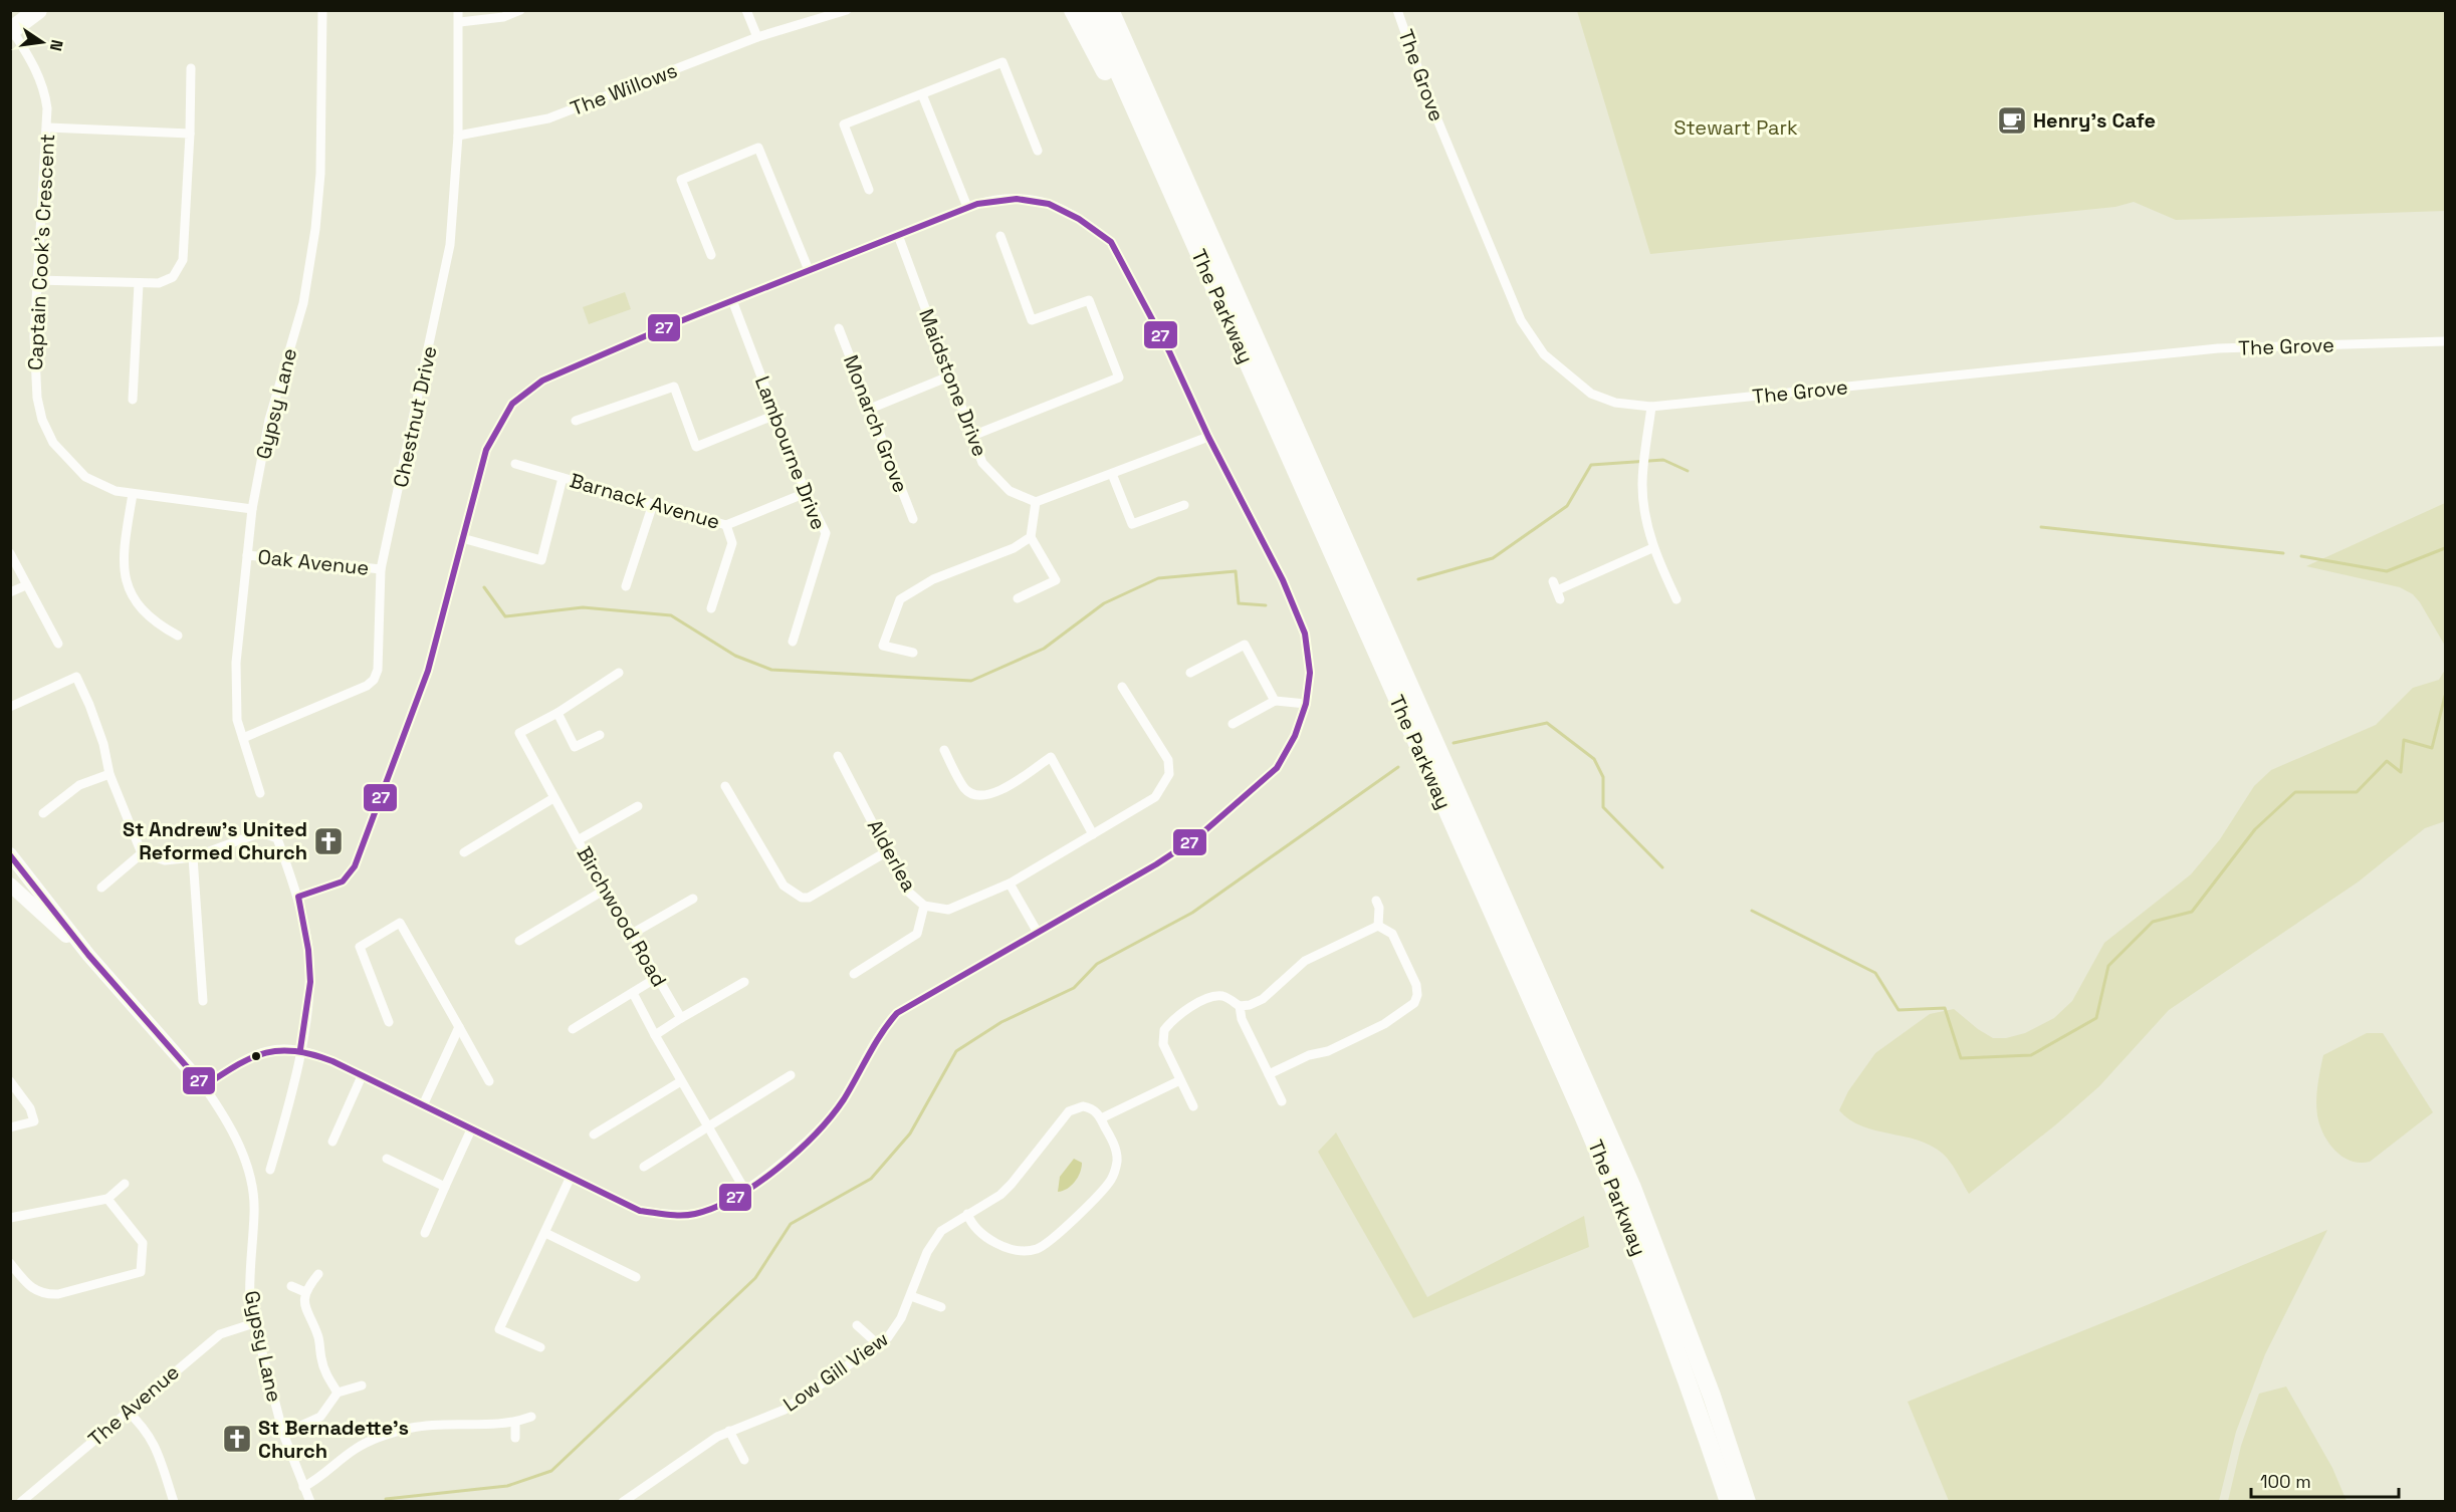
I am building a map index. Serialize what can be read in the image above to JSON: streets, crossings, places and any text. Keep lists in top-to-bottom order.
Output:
{
  "streets": {
    "highway": ["The Parkway"],
    "street": [
      "The Grove",
      "The Willows",
      "Captain Cook's Crescent",
      "Maidstone Drive",
      "Gypsy Lane",
      "Chestnut Drive",
      "Monarch Grove",
      "Lambourne Drive",
      "Barnack Avenue",
      "Oak Avenue",
      "Alderlea",
      "Birchwood Road",
      "Low Gill View",
      "The Avenue"
    ]
  },
  "crossings": [
    ["The Willows", "Chestnut Drive"],
    ["Captain Cook's Crescent", "Gypsy Lane"],
    ["Gypsy Lane", "Chestnut Drive"],
    ["Gypsy Lane", "Oak Avenue"],
    ["Gypsy Lane", "The Avenue"],
    ["Chestnut Drive", "Oak Avenue"],
    ["Lambourne Drive", "Barnack Avenue"]
  ],
  "parks": ["Stewart Park"],
  "places": {
    "cafe": ["Henry's Cafe"],
    "church": ["St Andrew's United Reformed Church", "St Bernadette’s Church"]
  },
  "lines": ["transit line 27"],
  "scale_bar": "100 m",
  "north": "right"
}
